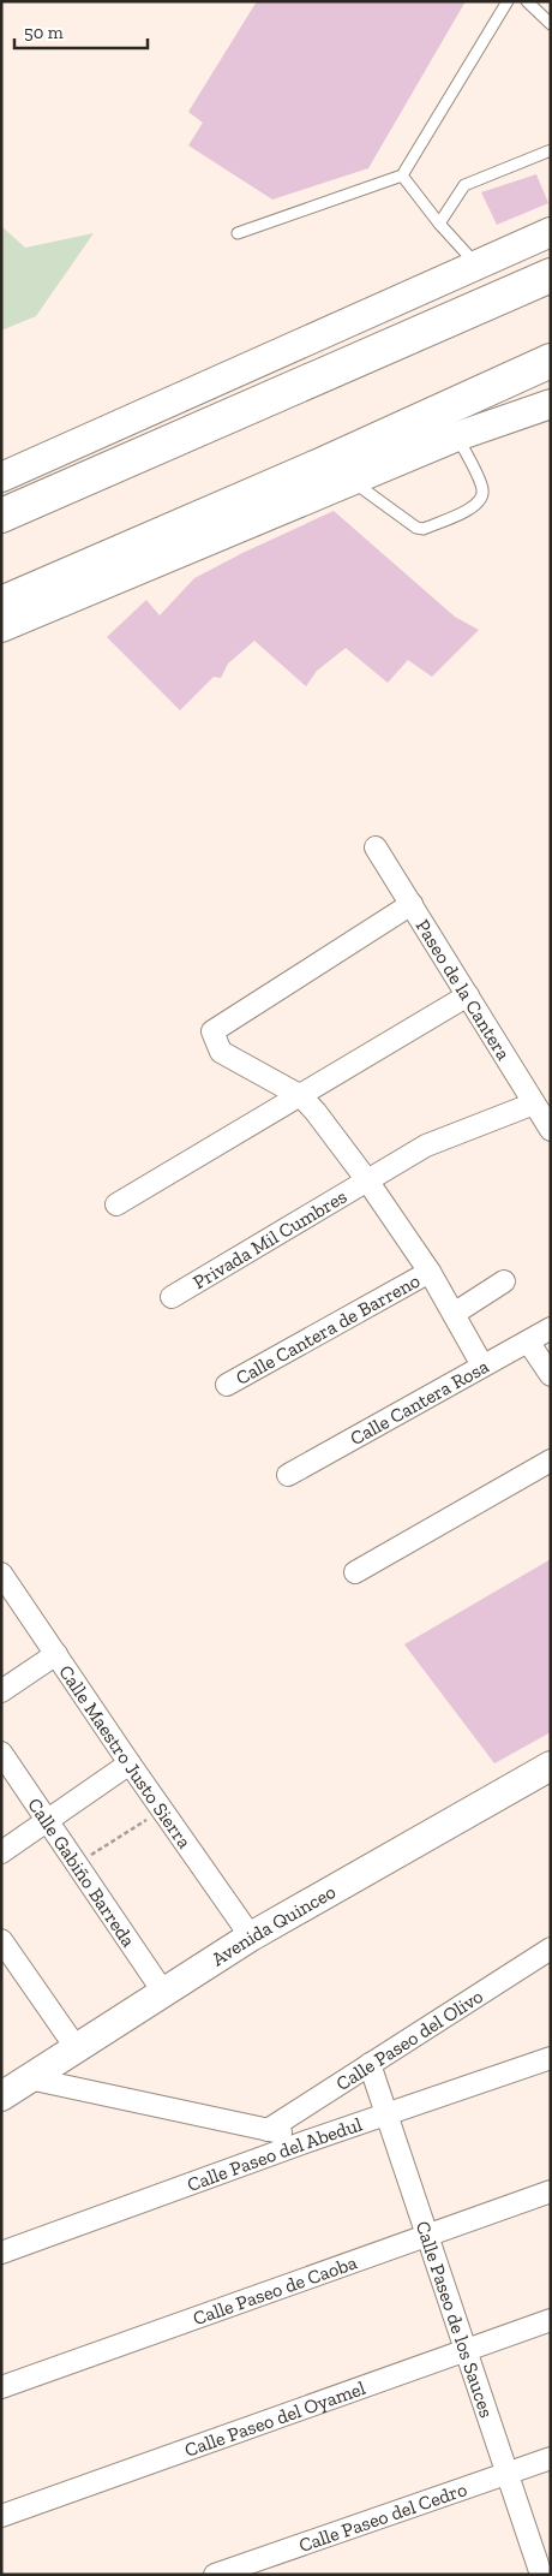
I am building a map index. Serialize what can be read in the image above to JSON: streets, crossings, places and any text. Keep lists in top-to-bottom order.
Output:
{
  "streets": {
    "main road": ["Avenida Quinceo"],
    "street": [
      "Paseo de la Cantera",
      "Privada Mil Cumbres",
      "Calle Cantera de Barreno",
      "Calle Cantera Rosa",
      "Calle Maestro Justo Sierra",
      "Calle Gabiño Barreda",
      "Calle Paseo del Olivo",
      "Calle Paseo del Abedul",
      "Calle Paseo de Caoba",
      "Calle Paseo de los Sauces",
      "Calle Paseo del Oyamel",
      "Calle Paseo del Cedro"
    ]
  },
  "crossings": [
    ["Paseo de la Cantera", "Privada Mil Cumbres"],
    ["Calle Maestro Justo Sierra", "Avenida Quinceo"],
    ["Calle Gabiño Barreda", "Avenida Quinceo"],
    ["Calle Paseo del Olivo", "Calle Paseo de los Sauces"],
    ["Calle Paseo del Abedul", "Calle Paseo de los Sauces"],
    ["Calle Paseo de Caoba", "Calle Paseo de los Sauces"],
    ["Calle Paseo de los Sauces", "Calle Paseo del Oyamel"],
    ["Calle Paseo de los Sauces", "Calle Paseo del Cedro"]
  ],
  "scale_bar": "50 m"
}
